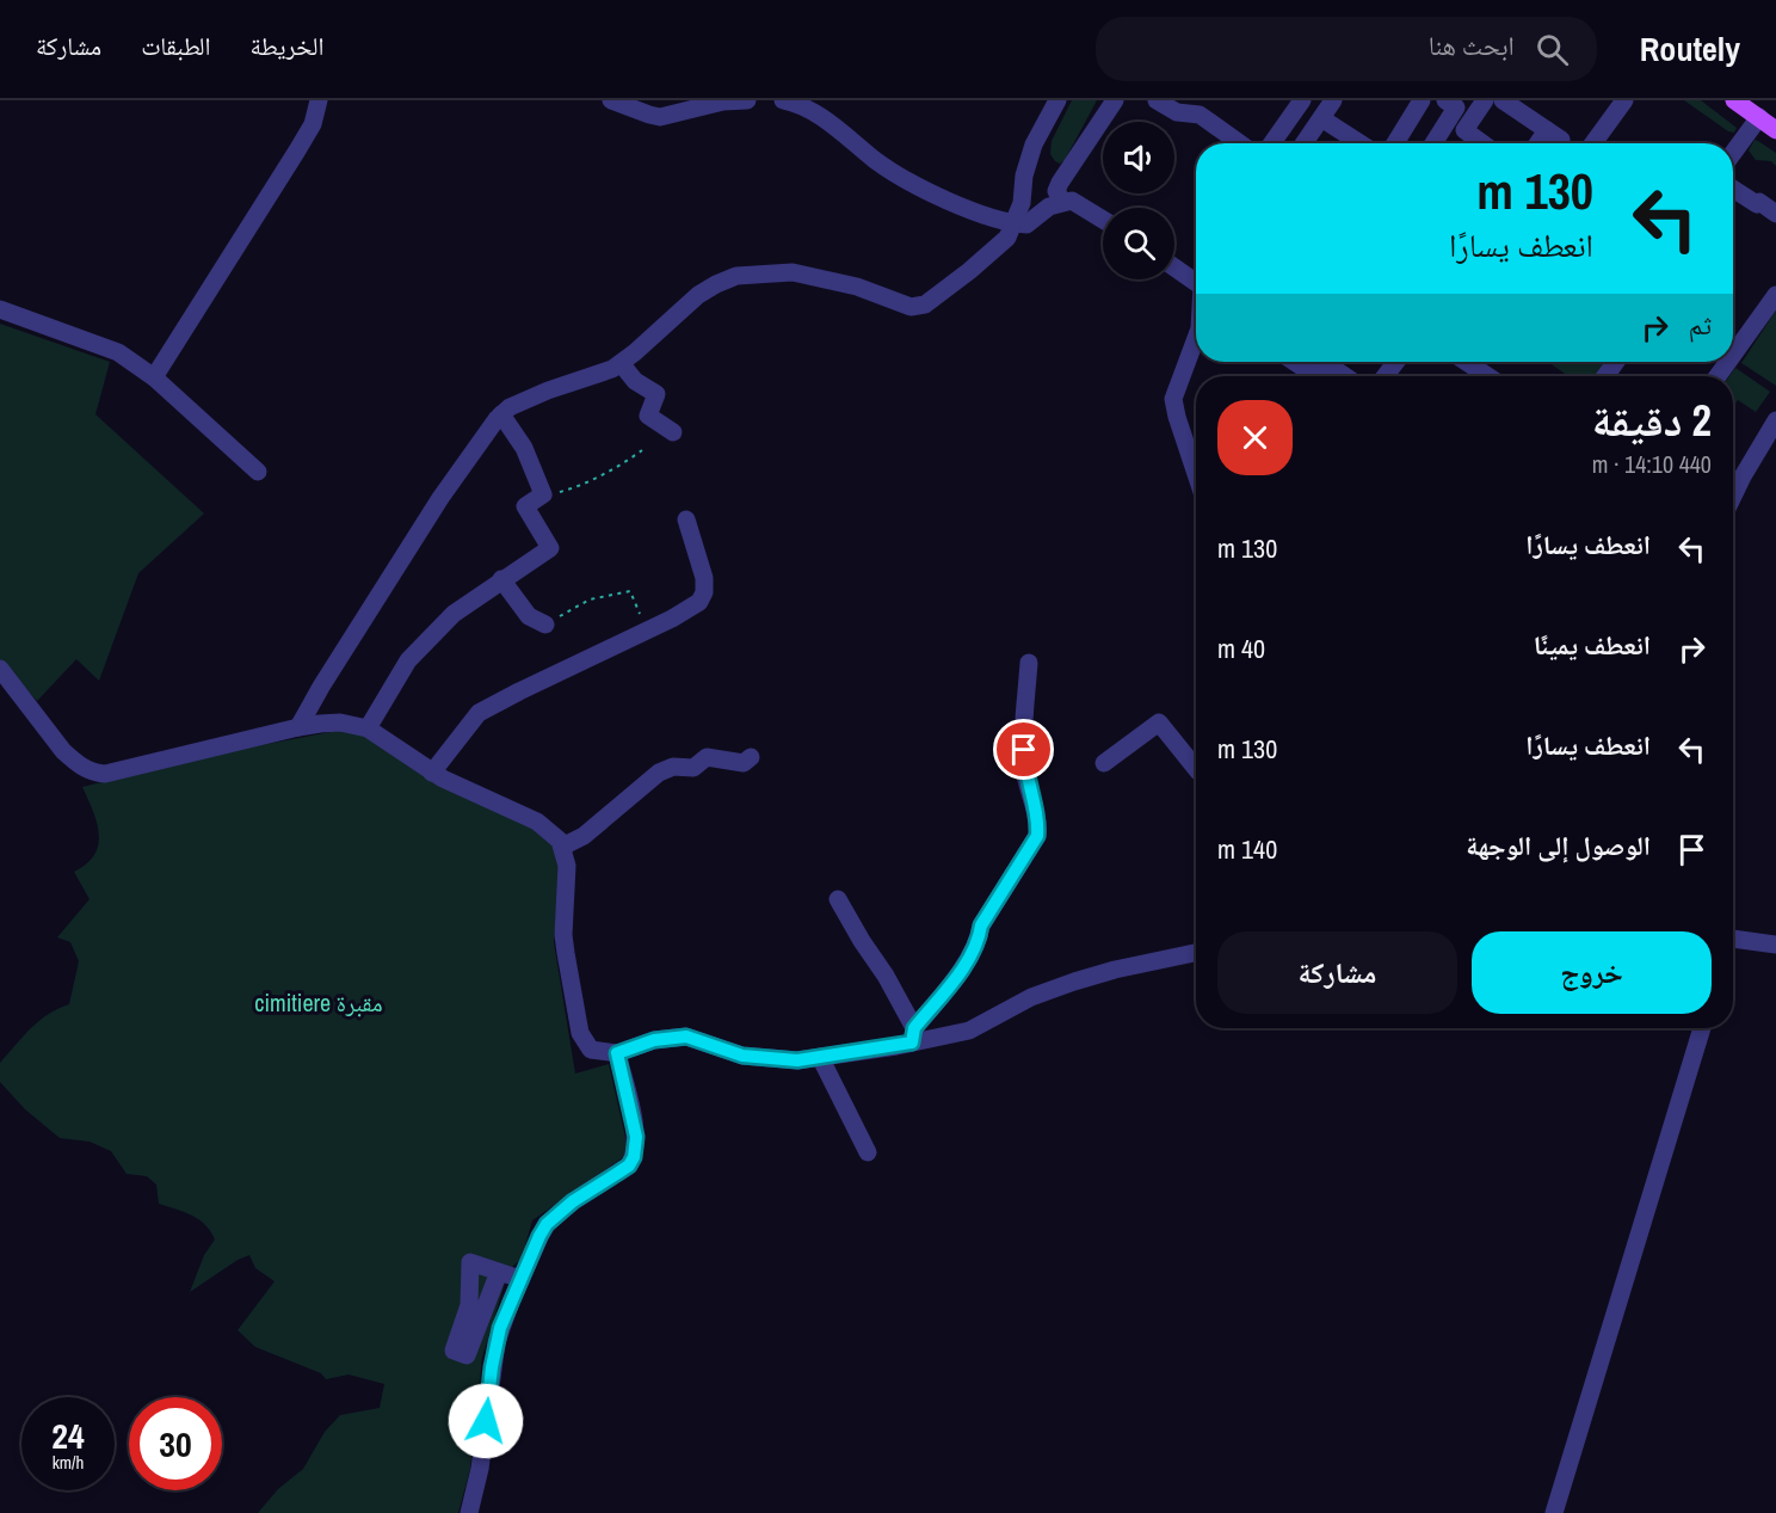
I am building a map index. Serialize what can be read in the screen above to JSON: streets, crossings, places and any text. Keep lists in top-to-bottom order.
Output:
{
  "parks": ["cimitiere مقبرة"],
  "page": {
    "header": "Routely",
    "search": "ابحث هنا",
    "nav": ["الخريطة", "الطبقات", "مشاركة"],
    "turn": ["130 m", "انعطف يسارًا"],
    "then": "ثم",
    "heading": ["2 دقيقة", "440 m · 14:10"],
    "list": [
      {
        "name": "انعطف يسارًا",
        "value": "130 m"
      },
      {
        "name": "انعطف يمينًا",
        "value": "40 m"
      },
      {
        "name": "انعطف يسارًا",
        "value": "130 m"
      },
      {
        "name": "الوصول إلى الوجهة",
        "value": "140 m"
      }
    ],
    "buttons": ["خروج", "مشاركة"],
    "speed": "24 km/h",
    "limit": "30"
  }
}
